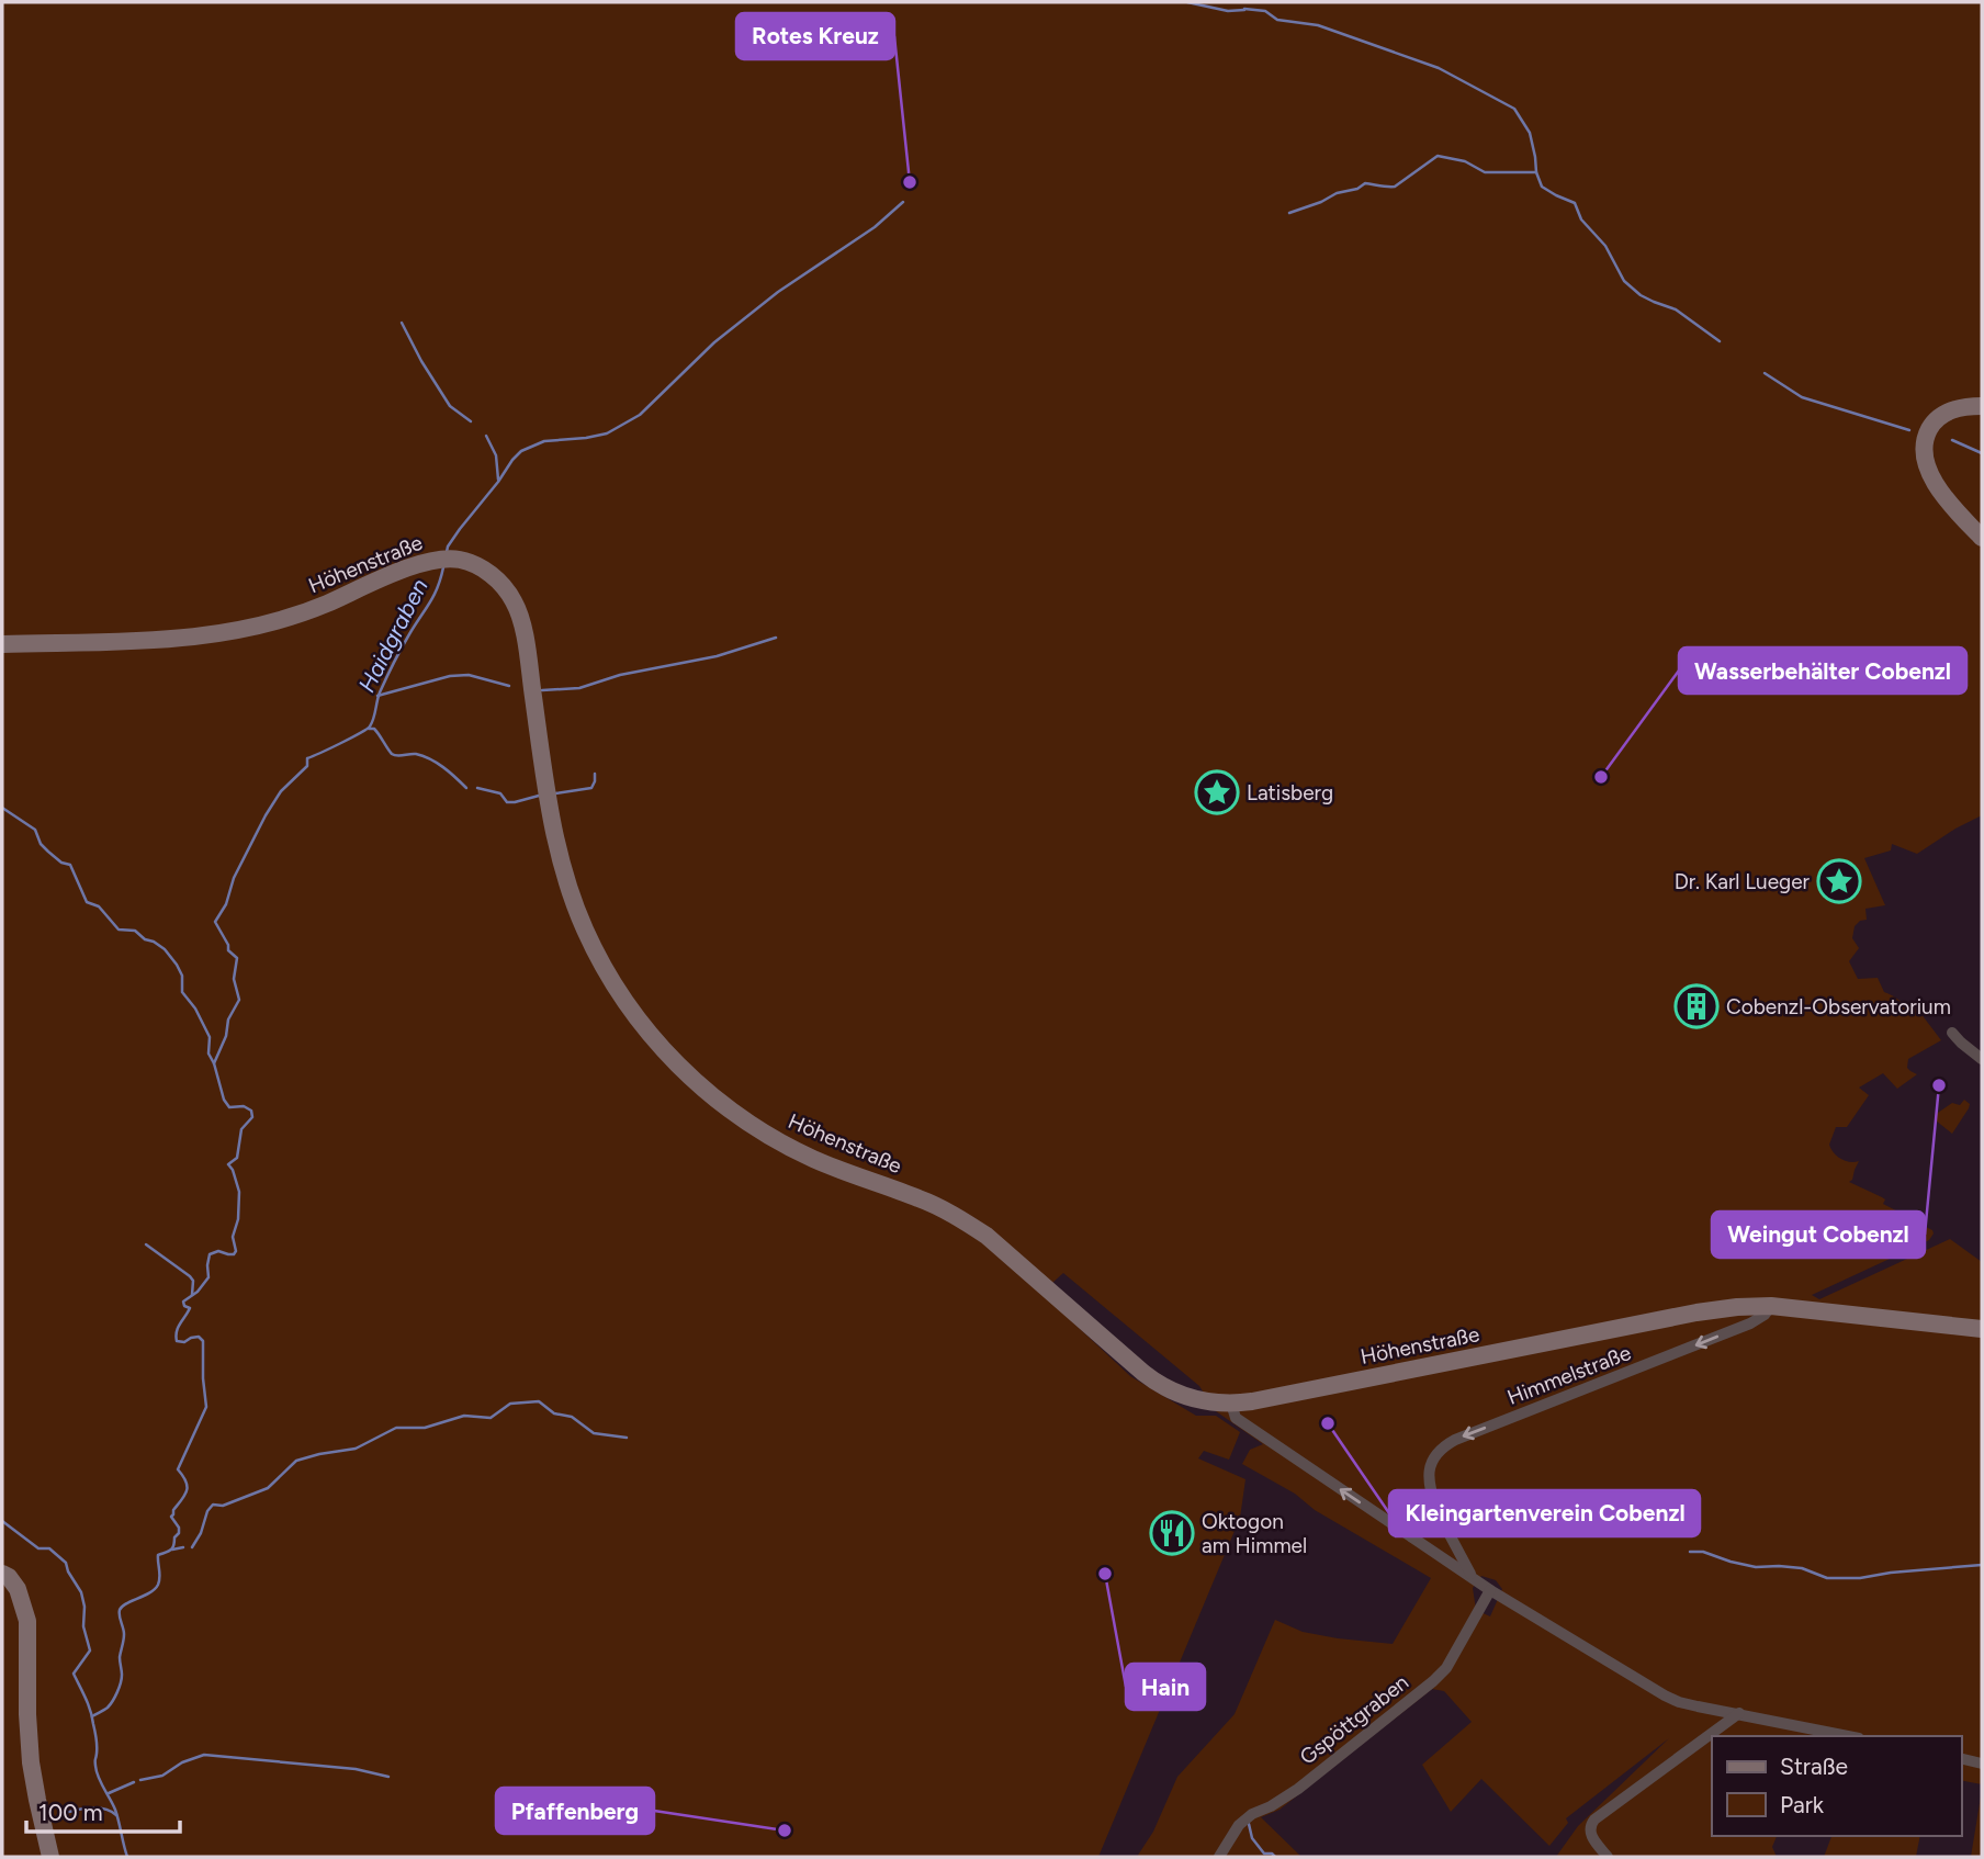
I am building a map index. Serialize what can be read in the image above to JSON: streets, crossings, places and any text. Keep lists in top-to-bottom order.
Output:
{
  "streets": {
    "street": ["Höhenstraße", "Himmelstraße", "Gspöttgraben"]
  },
  "crossings": [
    ["Höhenstraße", "Himmelstraße"],
    ["Himmelstraße", "Gspöttgraben"]
  ],
  "water": ["Haidgraben"],
  "places": {
    "other": [
      "Rotes Kreuz",
      "Wasserbehälter Cobenzl",
      "Weingut Cobenzl",
      "Kleingartenverein Cobenzl",
      "Hain",
      "Pfaffenberg"
    ],
    "place": ["Latisberg", "Dr. Karl Lueger"],
    "building": ["Cobenzl-Observatorium"],
    "restaurant": ["Oktogon am Himmel"]
  },
  "legend": ["Straße", "Park"],
  "scale_bar": "100 m"
}
